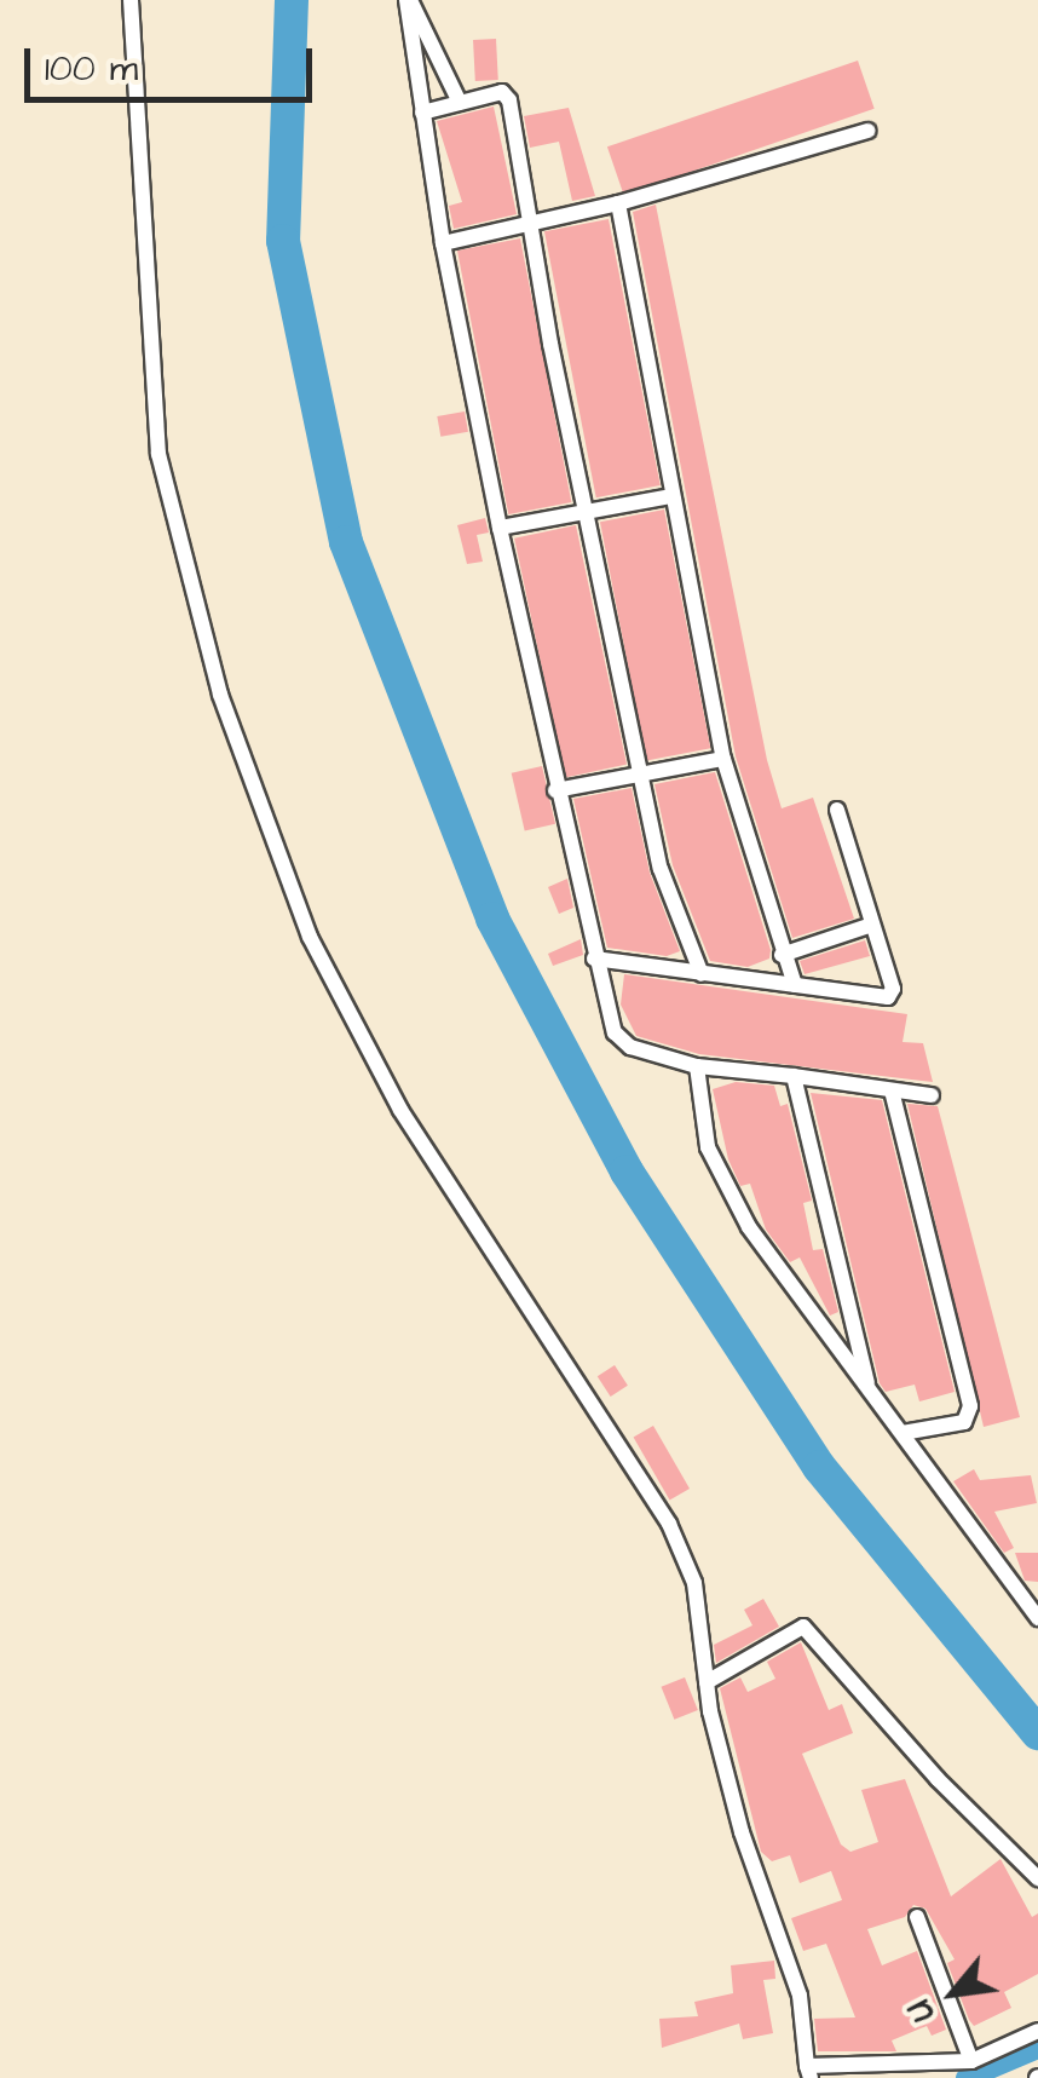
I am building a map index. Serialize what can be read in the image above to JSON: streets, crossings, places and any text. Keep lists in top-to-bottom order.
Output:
{
  "scale_bar": "100 m",
  "north": "bottom left"
}
